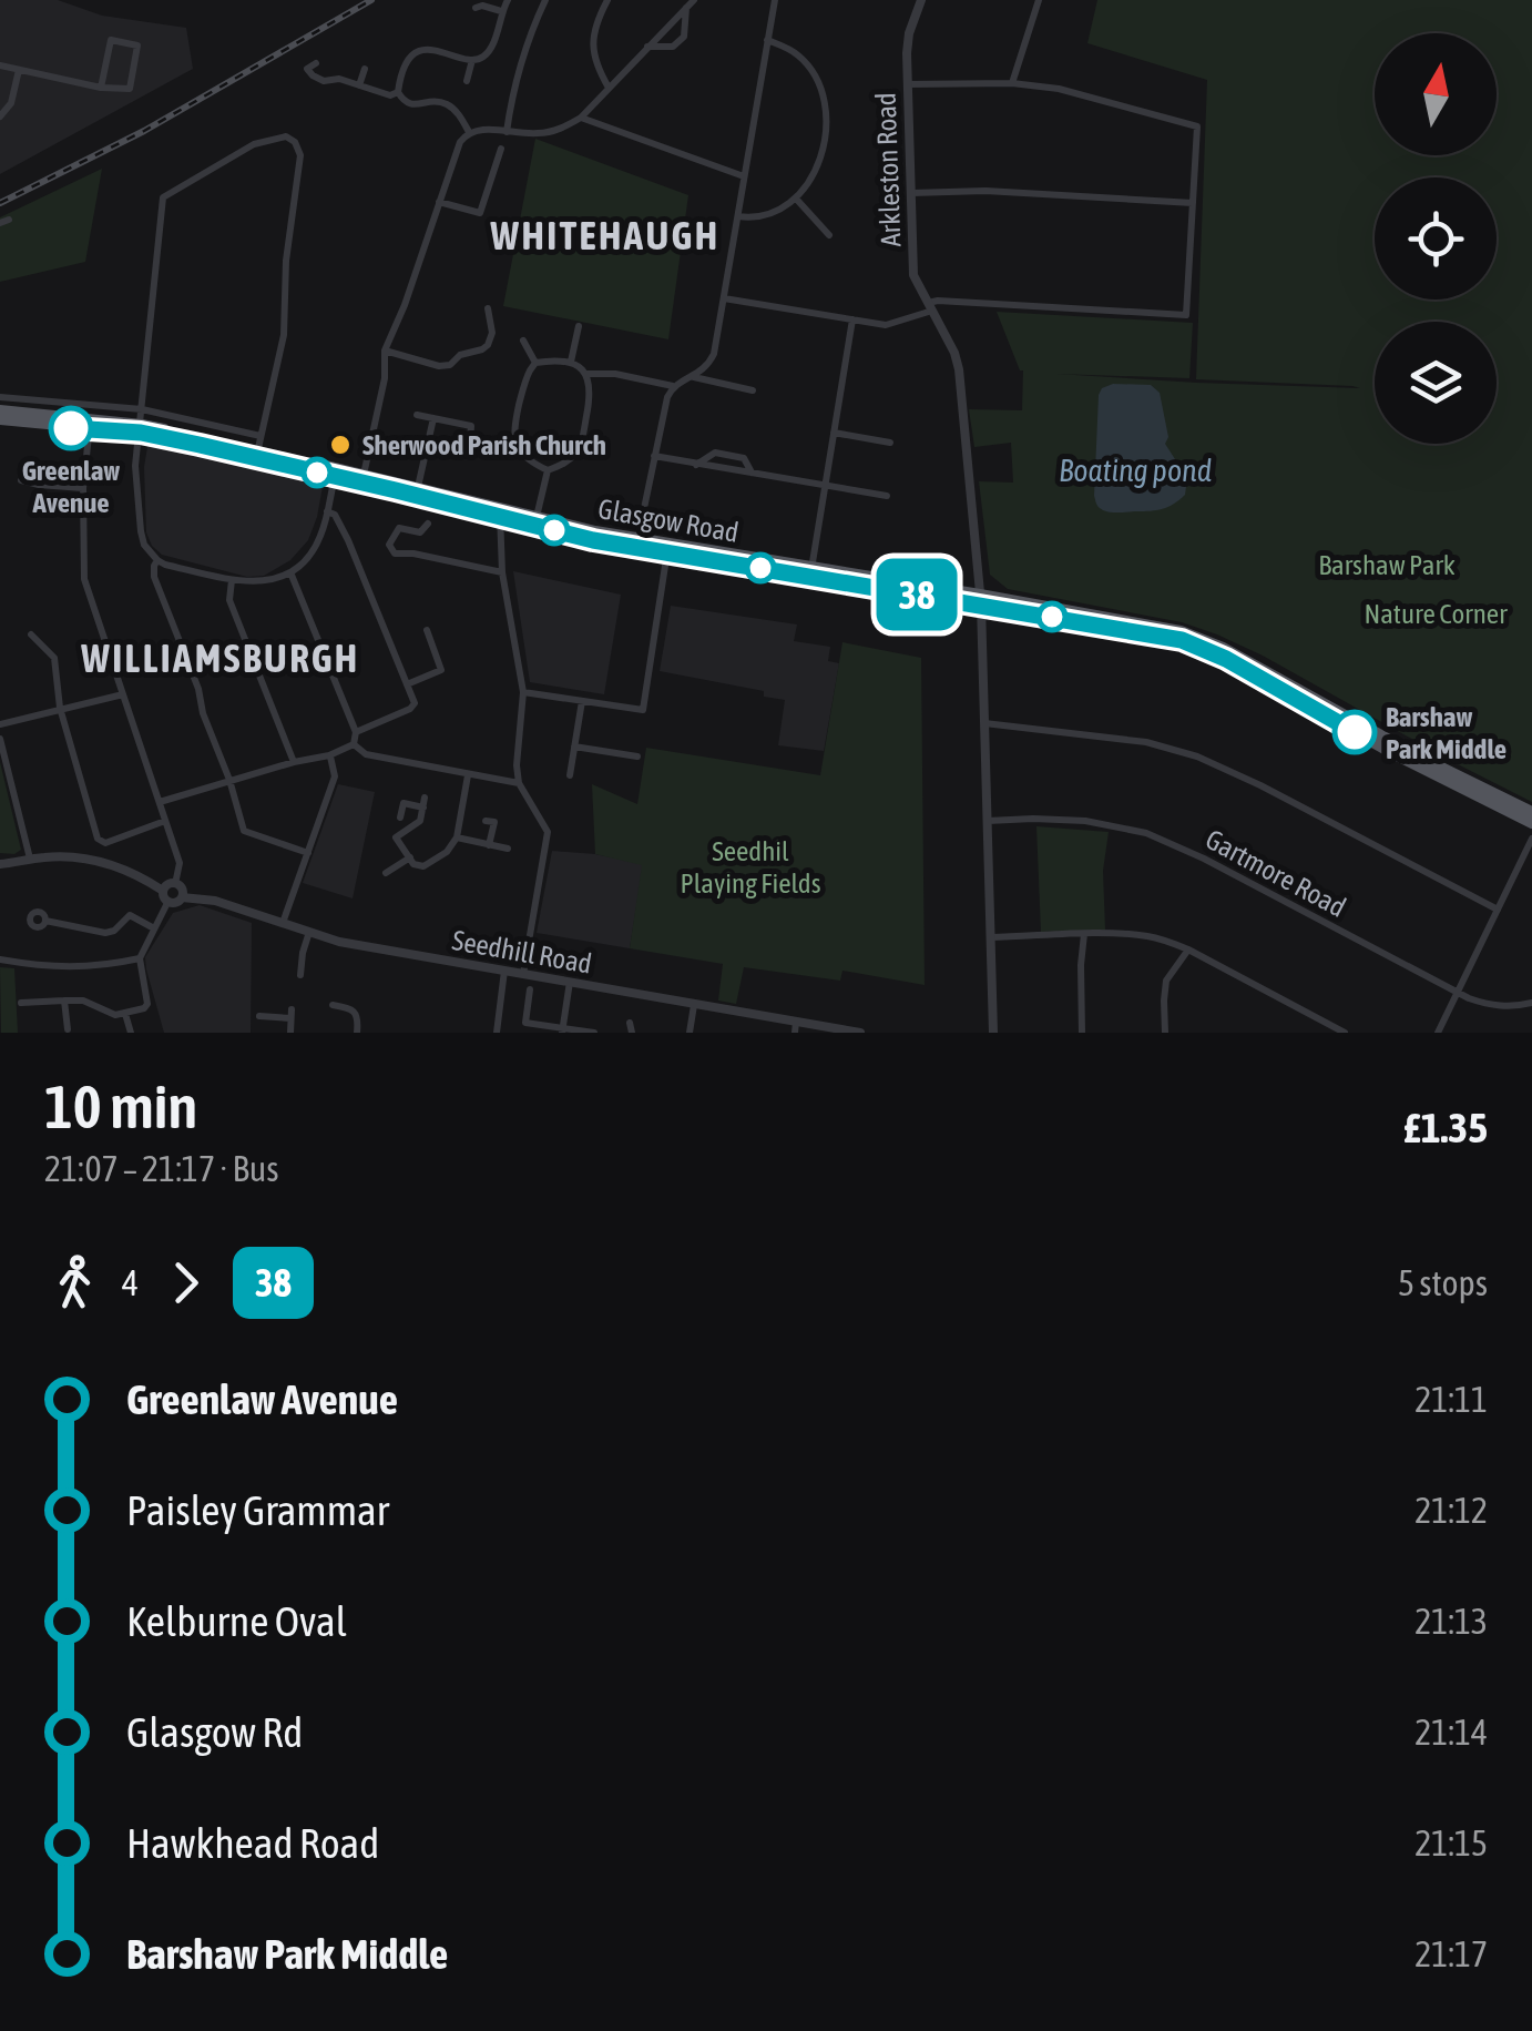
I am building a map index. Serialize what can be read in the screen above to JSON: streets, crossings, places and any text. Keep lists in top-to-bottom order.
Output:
{
  "streets": {
    "main road": ["Glasgow Road"],
    "street": ["Arkleston Road", "Gartmore Road", "Seedhill Road"]
  },
  "crossings": [
    ["Arkleston Road", "Glasgow Road"],
    ["Arkleston Road", "Gartmore Road"]
  ],
  "districts": ["WHITEHAUGH", "WILLIAMSBURGH"],
  "water": ["Boating pond"],
  "parks": ["Barshaw Park", "Nature Corner", "Seedhil Playing Fields"],
  "places": ["Greenlaw Avenue", "Sherwood Parish Church", "Barshaw Park Middle"],
  "lines": ["bus line 38"],
  "north": "top",
  "page": {
    "on_map": "38",
    "heading": ["10 min", "21:07 – 21:17 · Bus", "£1.35"],
    "legs": ["4", "38", "5 stops"],
    "list": [
      {
        "name": "Greenlaw Avenue",
        "value": "21:11"
      },
      {
        "name": "Paisley Grammar",
        "value": "21:12"
      },
      {
        "name": "Kelburne Oval",
        "value": "21:13"
      },
      {
        "name": "Glasgow Rd",
        "value": "21:14"
      },
      {
        "name": "Hawkhead Road",
        "value": "21:15"
      },
      {
        "name": "Barshaw Park Middle",
        "value": "21:17"
      }
    ]
  }
}
